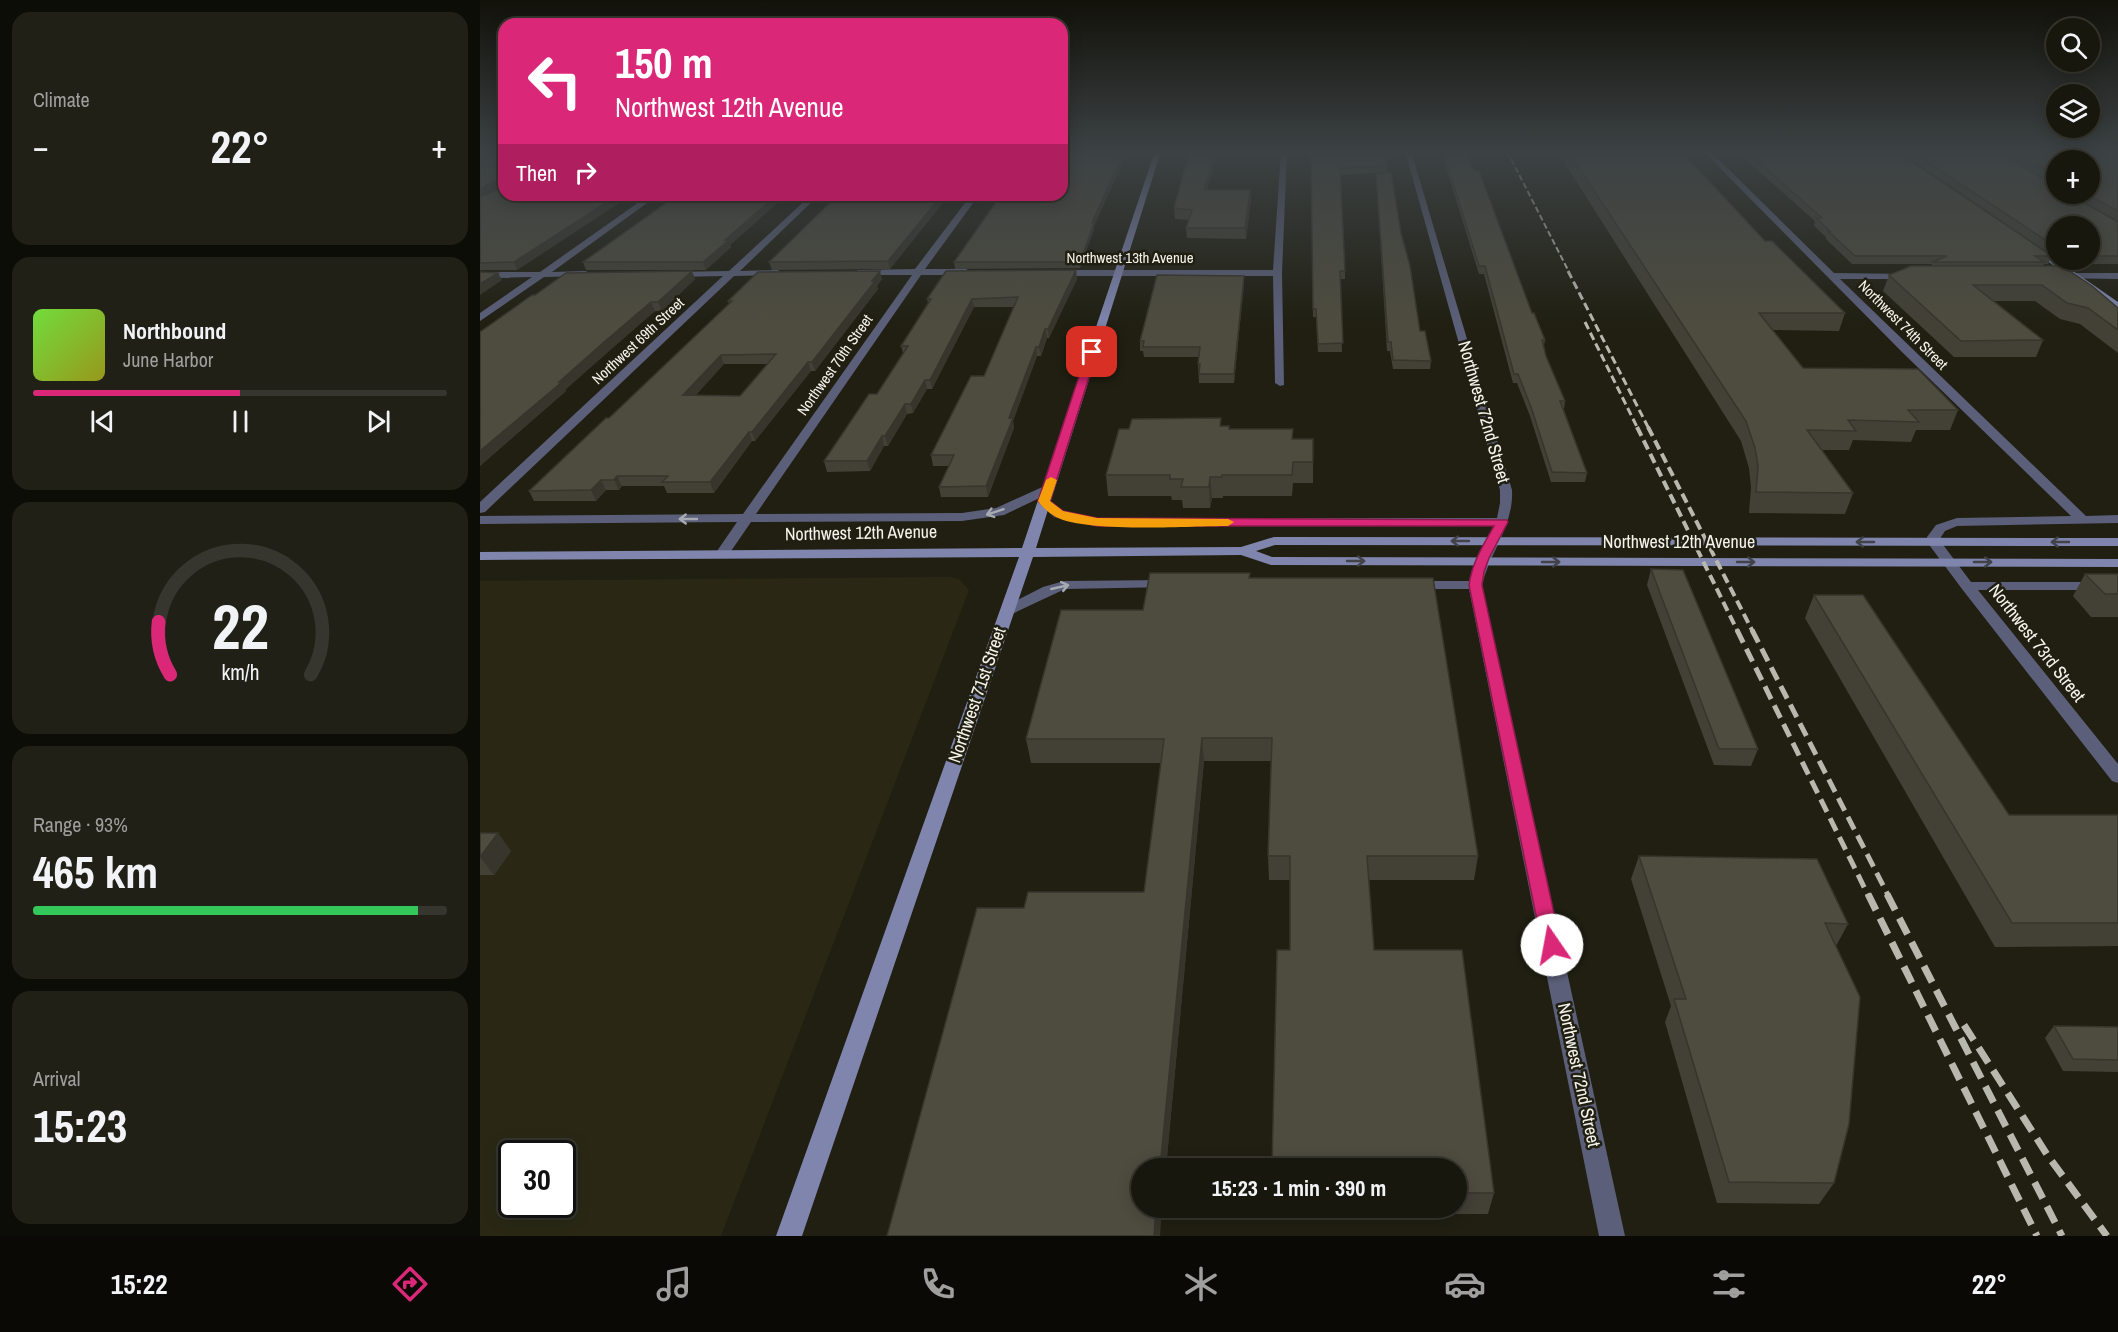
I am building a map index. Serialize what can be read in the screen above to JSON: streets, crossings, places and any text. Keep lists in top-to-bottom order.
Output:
{
  "streets": {
    "main road": ["Northwest 12th Avenue", "Northwest 71st Street"],
    "street": [
      "Northwest 13th Avenue",
      "Northwest 74th Street",
      "Northwest 69th Street",
      "Northwest 70th Street",
      "Northwest 72nd Street",
      "Northwest 73rd Street"
    ]
  },
  "crossings": [
    ["Northwest 13th Avenue", "Northwest 71st Street"],
    ["Northwest 74th Street", "Northwest 73rd Street"],
    ["Northwest 70th Street", "Northwest 12th Avenue"],
    ["Northwest 12th Avenue", "Northwest 71st Street"]
  ],
  "page": {
    "tile": [
      "Climate",
      ["Range · 93%", "465 km"],
      ["Arrival", "15:23"]
    ],
    "map_buttons": ["+", "−"],
    "turn": ["150 m", "Northwest 12th Avenue"],
    "heat": ["−", "22°", "+"],
    "then": "Then",
    "song": ["Northbound", "June Harbor"],
    "limit": "30",
    "trip": "15:23 · 1 min · 390 m",
    "tabs": ["15:22", "22°"],
    "gauge": ["22", "km/h"]
  }
}
